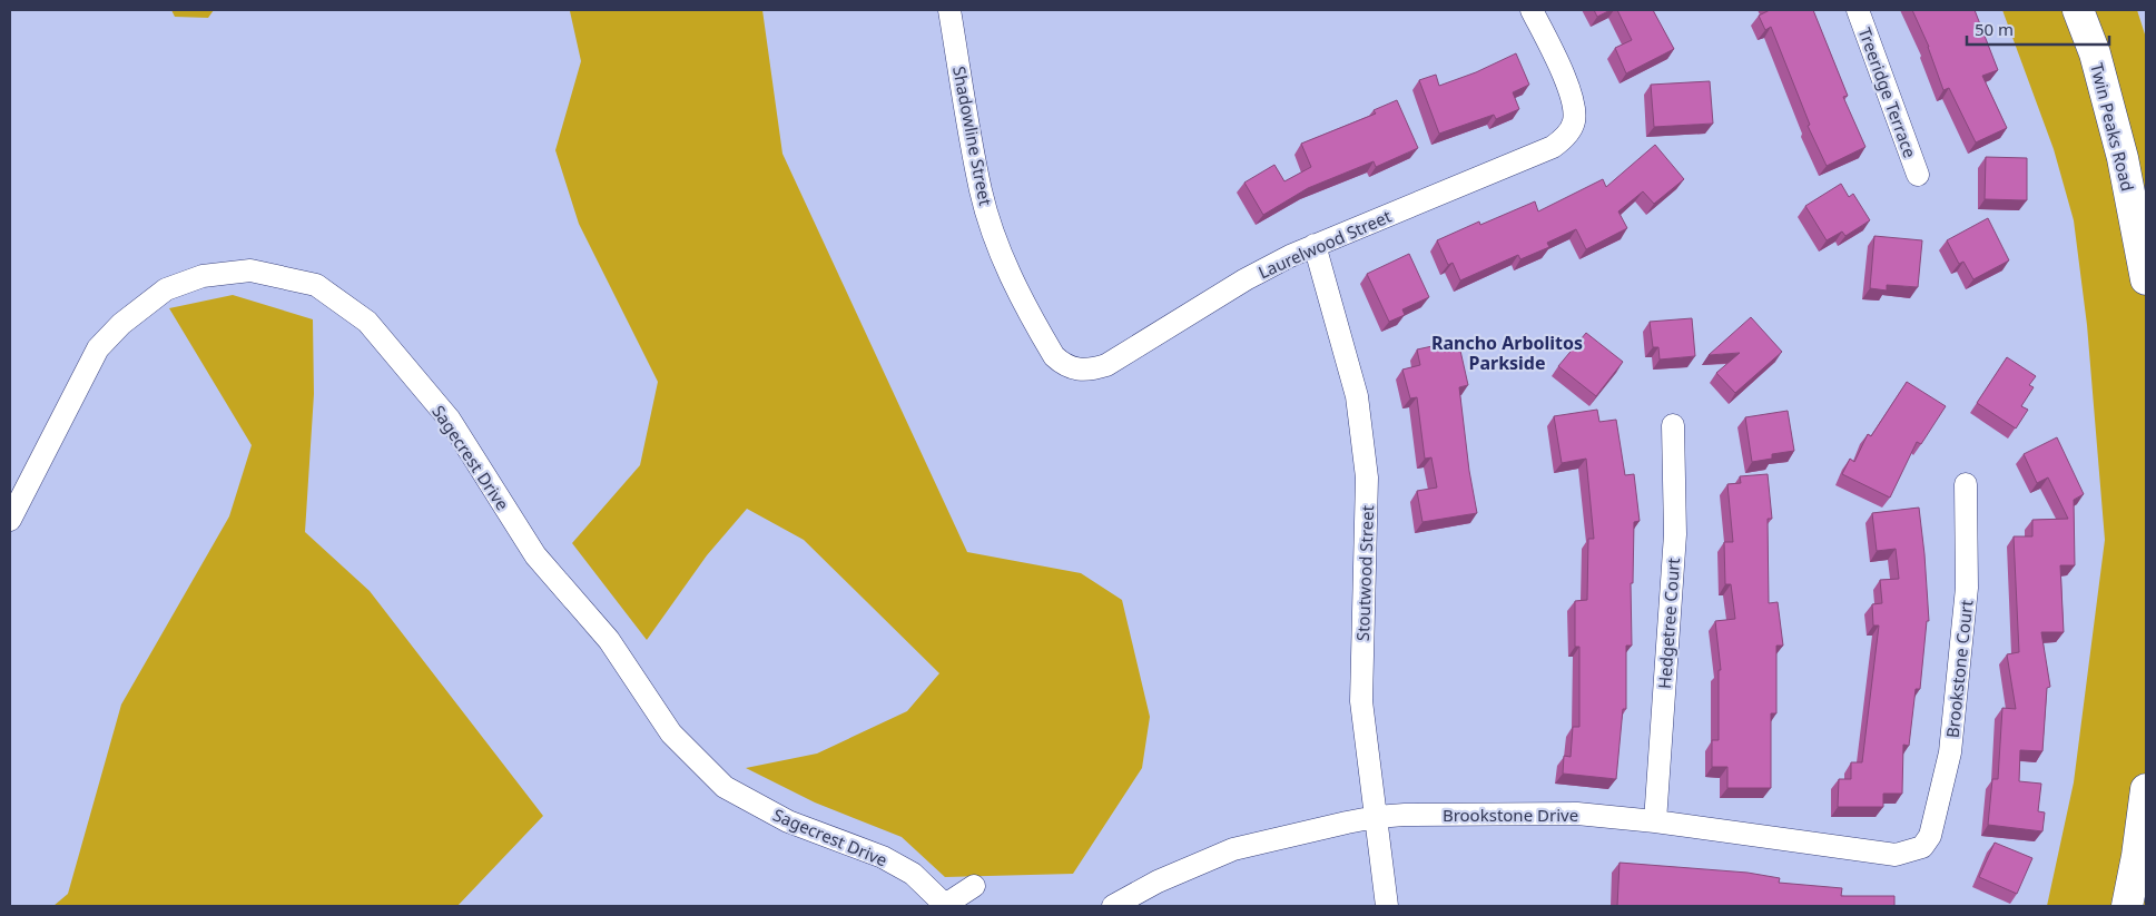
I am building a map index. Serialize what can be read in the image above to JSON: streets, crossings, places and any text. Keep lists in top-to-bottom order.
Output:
{
  "streets": {
    "main road": ["Twin Peaks Road"],
    "street": [
      "Treeridge Terrace",
      "Shadowline Street",
      "Laurelwood Street",
      "Sagecrest Drive",
      "Stoutwood Street",
      "Hedgetree Court",
      "Brookstone Court",
      "Brookstone Drive"
    ]
  },
  "crossings": [
    ["Shadowline Street", "Laurelwood Street"],
    ["Laurelwood Street", "Stoutwood Street"],
    ["Stoutwood Street", "Brookstone Drive"],
    ["Hedgetree Court", "Brookstone Drive"],
    ["Brookstone Court", "Brookstone Drive"]
  ],
  "districts": ["Rancho Arbolitos Parkside"],
  "scale_bar": "50 m"
}
